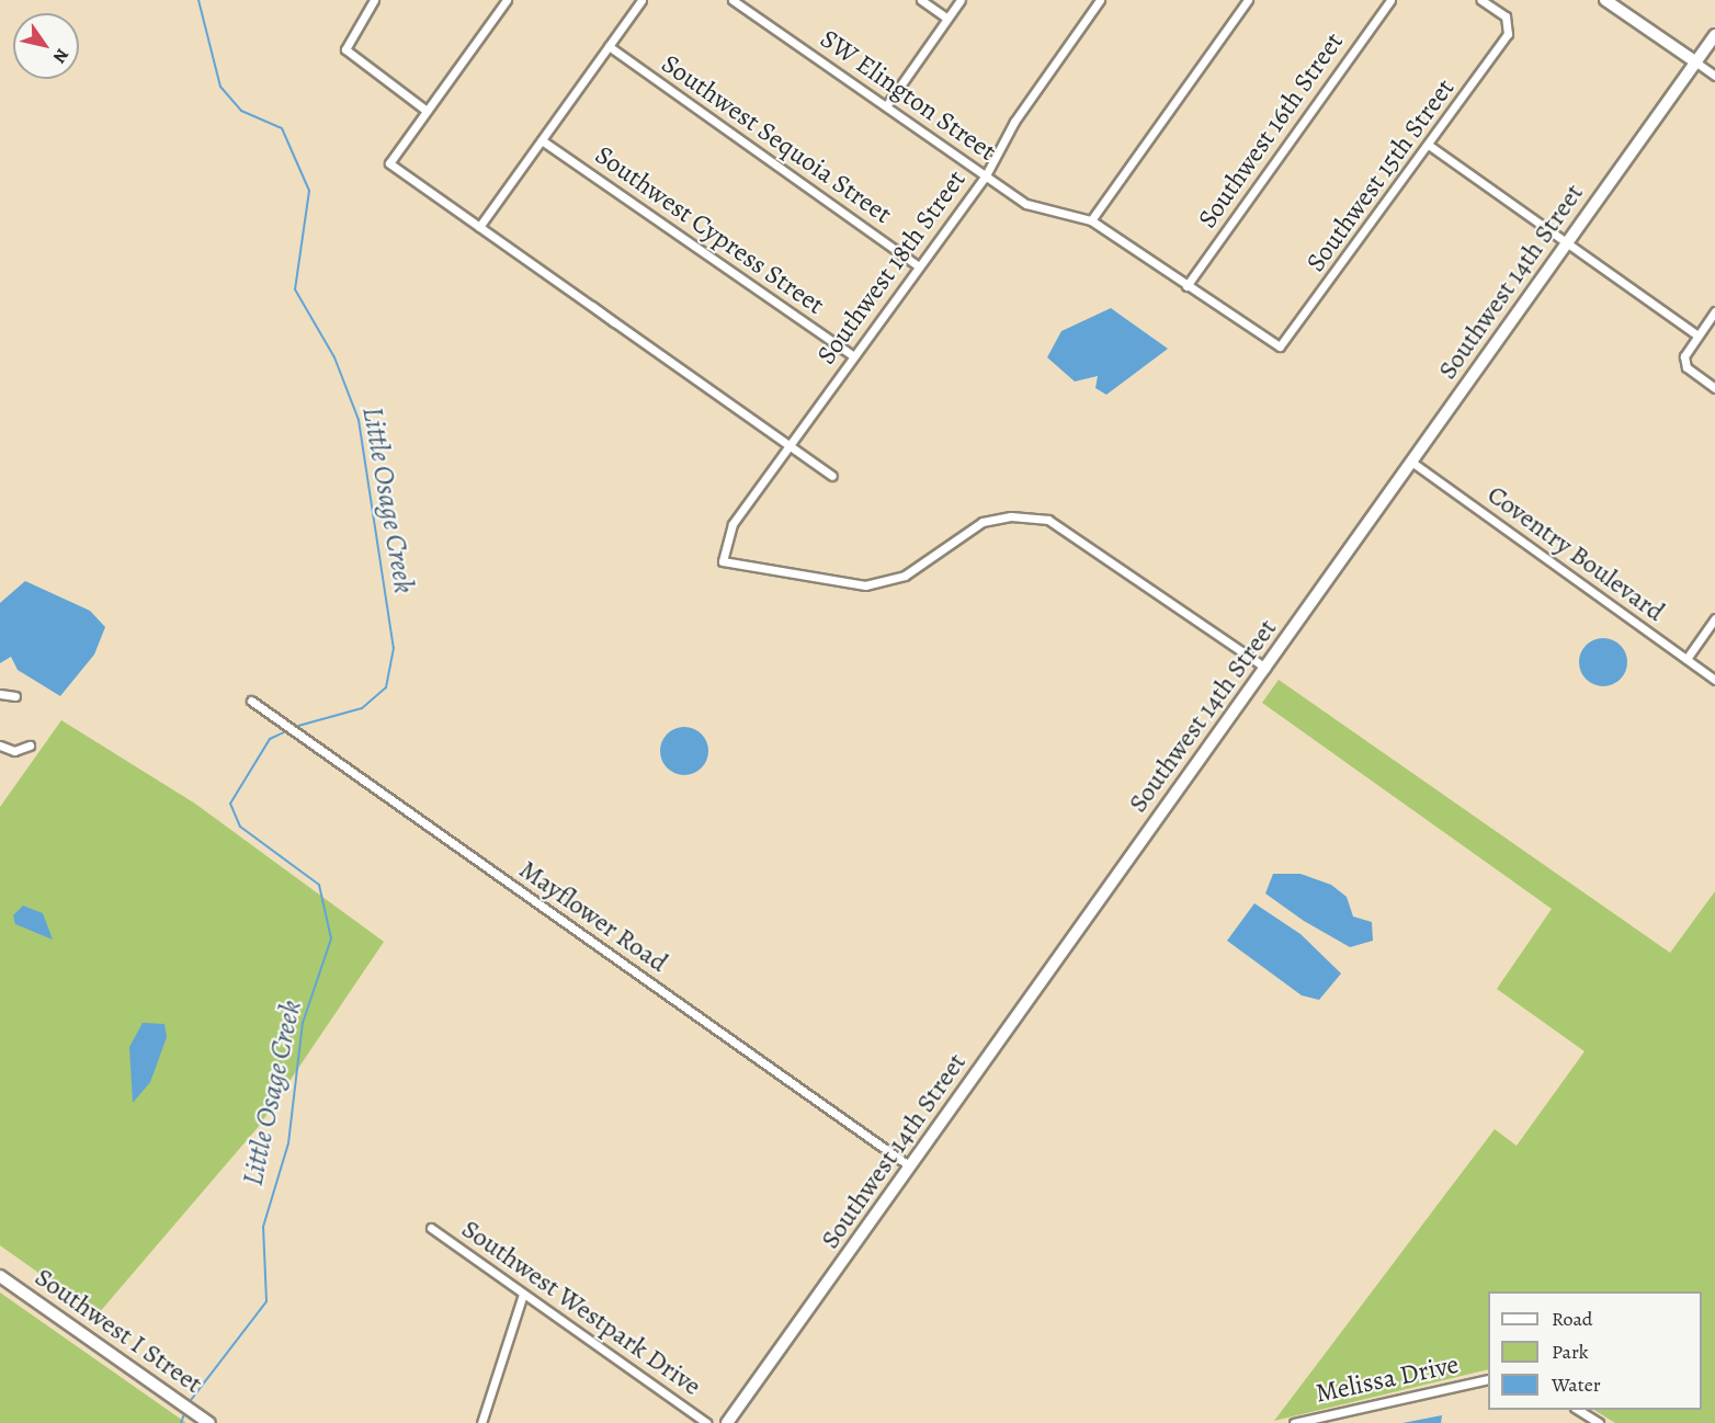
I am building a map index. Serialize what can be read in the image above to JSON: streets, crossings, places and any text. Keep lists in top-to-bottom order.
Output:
{
  "streets": {
    "main road": ["Southwest 14th Street", "Southwest I Street"],
    "street": [
      "SW Elington Street",
      "Southwest 16th Street",
      "Southwest Sequoia Street",
      "Southwest 15th Street",
      "Southwest Cypress Street",
      "Southwest 18th Street",
      "Coventry Boulevard",
      "Mayflower Road",
      "Southwest Westpark Drive",
      "Melissa Drive"
    ]
  },
  "crossings": [
    ["SW Elington Street", "Southwest 18th Street"],
    ["Southwest 16th Street", "Southwest 15th Street"],
    ["Southwest Sequoia Street", "Southwest 18th Street"],
    ["Southwest Cypress Street", "Southwest 18th Street"],
    ["Southwest 18th Street", "Southwest 14th Street"],
    ["Southwest 14th Street", "Coventry Boulevard"],
    ["Southwest 14th Street", "Mayflower Road"]
  ],
  "water": ["Little Osage Creek"],
  "legend": ["Road", "Park", "Water"],
  "north": "bottom right"
}
